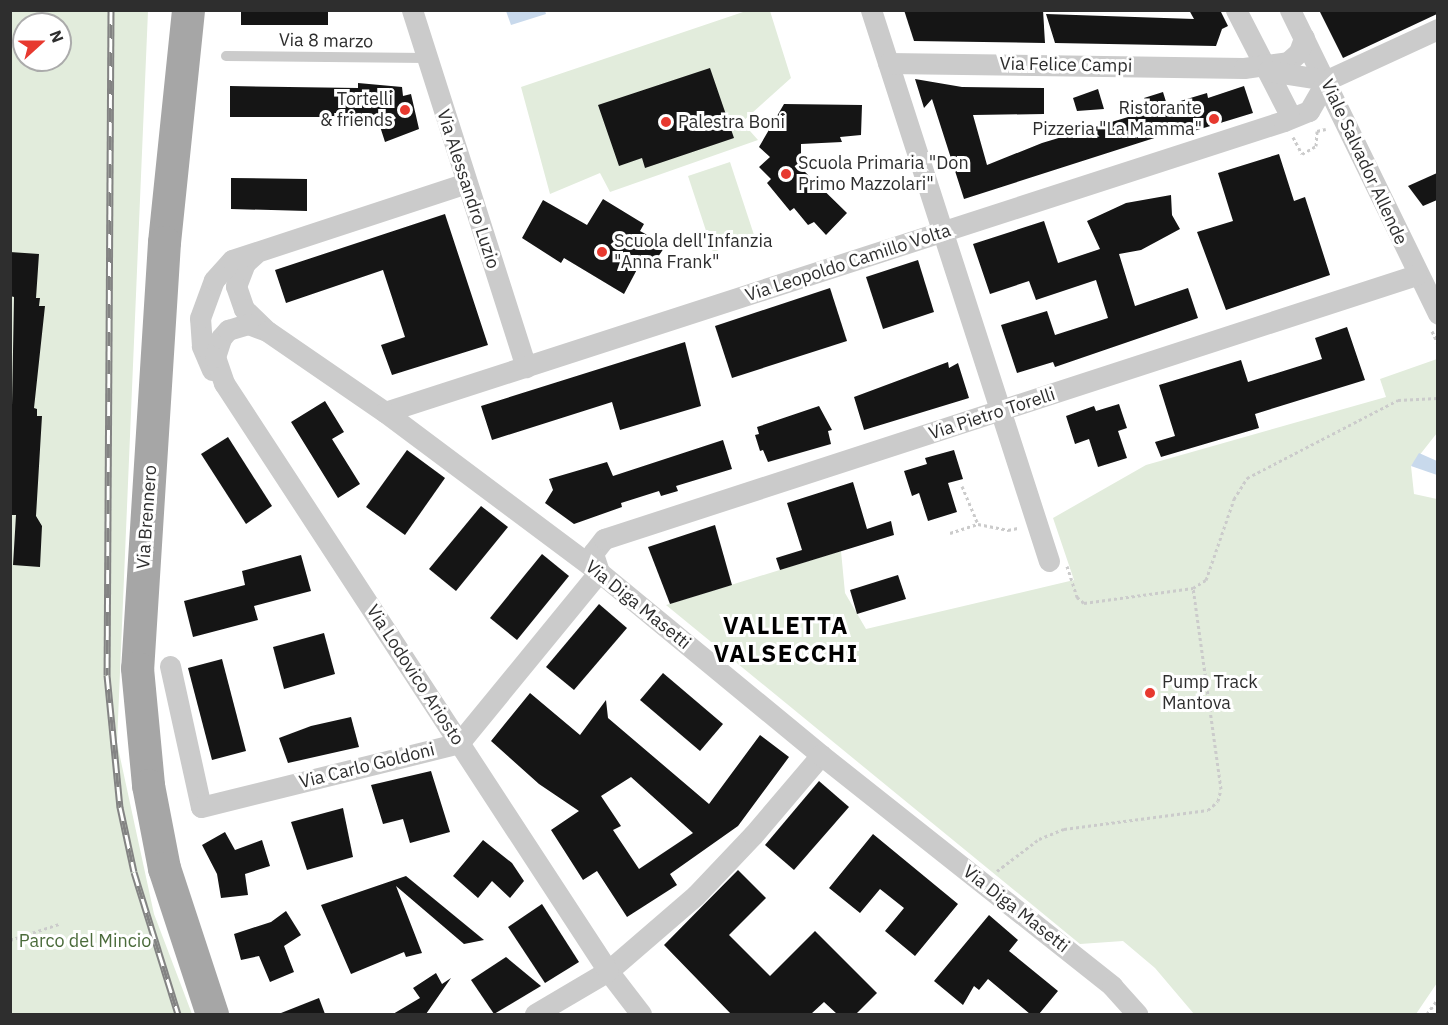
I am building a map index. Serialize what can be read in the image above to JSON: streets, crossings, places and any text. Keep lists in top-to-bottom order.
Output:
{
  "streets": {
    "main road": ["Via Brennero"],
    "street": [
      "Via Felice Campi",
      "Viale Salvador Allende",
      "Via Alessandro Luzio",
      "Via Leopoldo Camillo Volta",
      "Via Pietro Torelli",
      "Via Diga Masetti",
      "Via Lodovico Ariosto",
      "Via Carlo Goldoni"
    ],
    "lane": ["Via 8 marzo"]
  },
  "crossings": [
    ["Via 8 marzo", "Via Alessandro Luzio"],
    ["Via Felice Campi", "Viale Salvador Allende"],
    ["Viale Salvador Allende", "Via Leopoldo Camillo Volta"],
    ["Viale Salvador Allende", "Via Pietro Torelli"],
    ["Via Alessandro Luzio", "Via Leopoldo Camillo Volta"],
    ["Via Leopoldo Camillo Volta", "Via Diga Masetti"],
    ["Via Pietro Torelli", "Via Diga Masetti"],
    ["Via Pietro Torelli", "Via Carlo Goldoni"],
    ["Via Diga Masetti", "Via Lodovico Ariosto"],
    ["Via Diga Masetti", "Via Carlo Goldoni"],
    ["Via Lodovico Ariosto", "Via Carlo Goldoni"]
  ],
  "districts": ["VALLETTA VALSECCHI"],
  "parks": ["Parco del Mincio"],
  "places": [
    "Tortelli & friends",
    "Ristorante Pizzeria \"La Mamma\"",
    "Palestra Boni",
    "Scuola Primaria \"Don Primo Mazzolari\"",
    "Scuola dell'Infanzia \"Anna Frank\"",
    "Pump Track Mantova"
  ],
  "north": "right"
}
